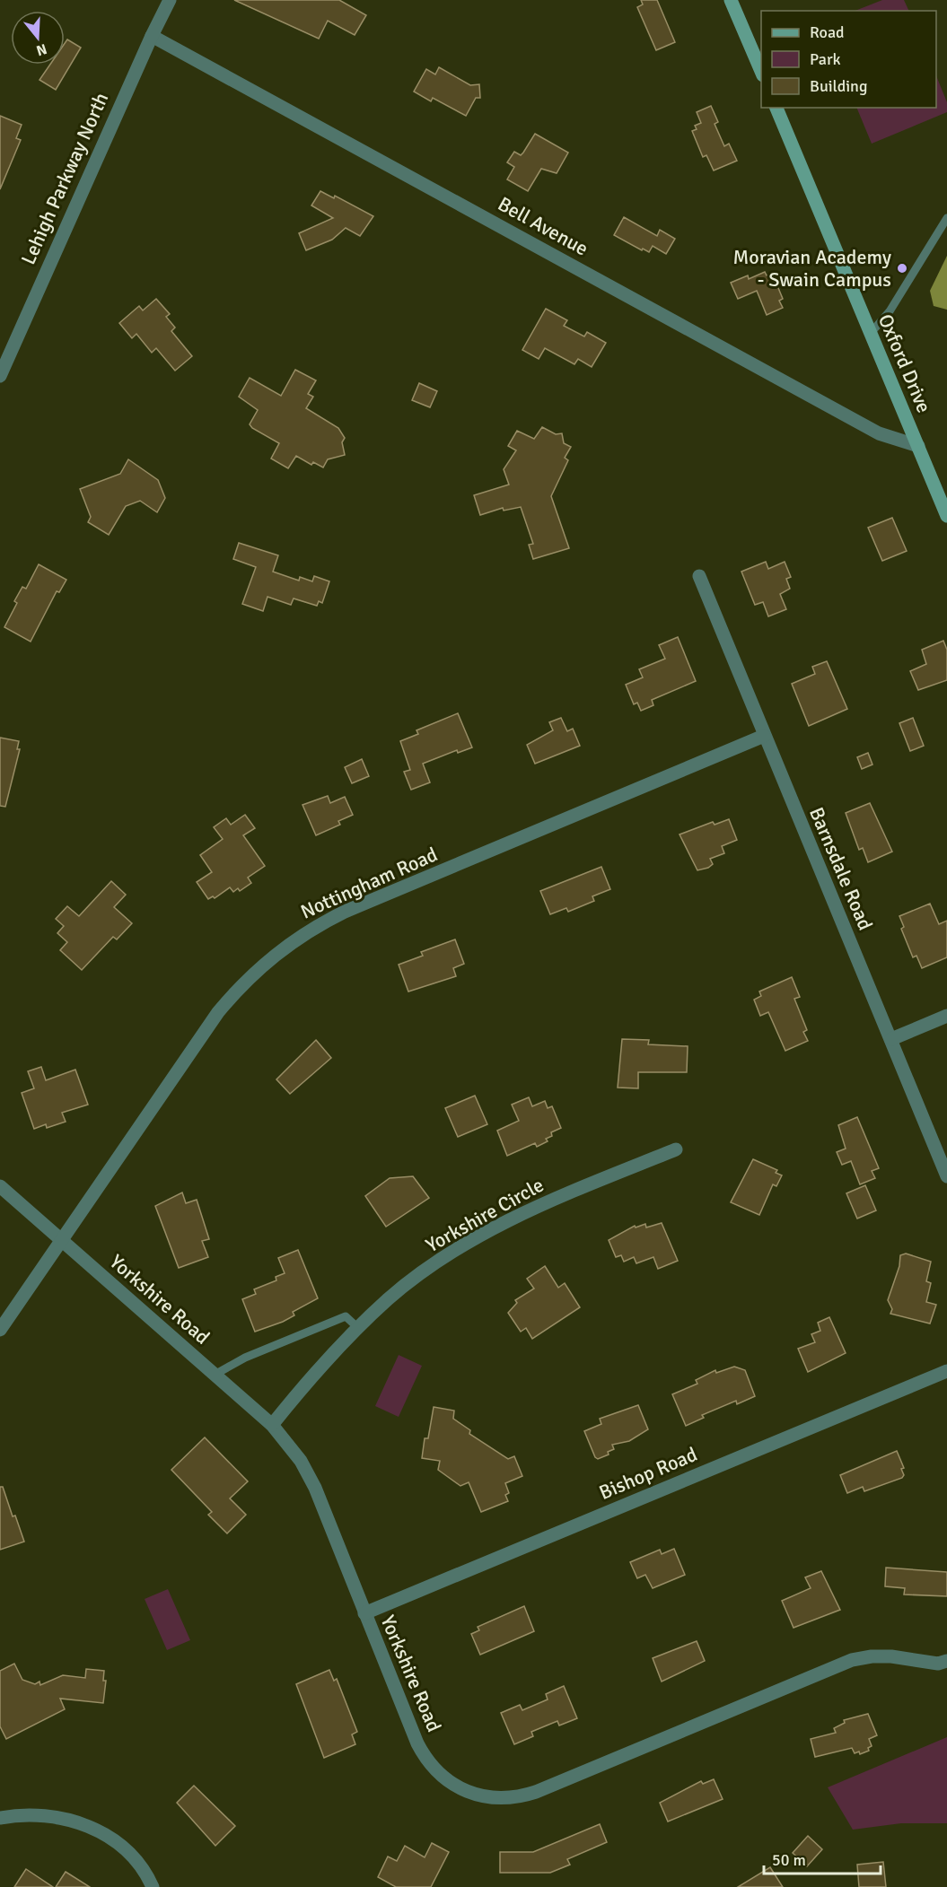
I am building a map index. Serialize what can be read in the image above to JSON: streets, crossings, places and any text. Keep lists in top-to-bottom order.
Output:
{
  "streets": {
    "main road": ["Oxford Drive"],
    "street": [
      "Lehigh Parkway North",
      "Bell Avenue",
      "Barnsdale Road",
      "Nottingham Road",
      "Yorkshire Circle",
      "Yorkshire Road",
      "Bishop Road"
    ]
  },
  "crossings": [
    ["Lehigh Parkway North", "Bell Avenue"],
    ["Bell Avenue", "Oxford Drive"],
    ["Barnsdale Road", "Nottingham Road"],
    ["Nottingham Road", "Yorkshire Road"],
    ["Yorkshire Circle", "Yorkshire Road"],
    ["Yorkshire Road", "Bishop Road"]
  ],
  "places": ["Moravian Academy - Swain Campus"],
  "legend": ["Road", "Park", "Building"],
  "scale_bar": "50 m",
  "north": "bottom"
}
